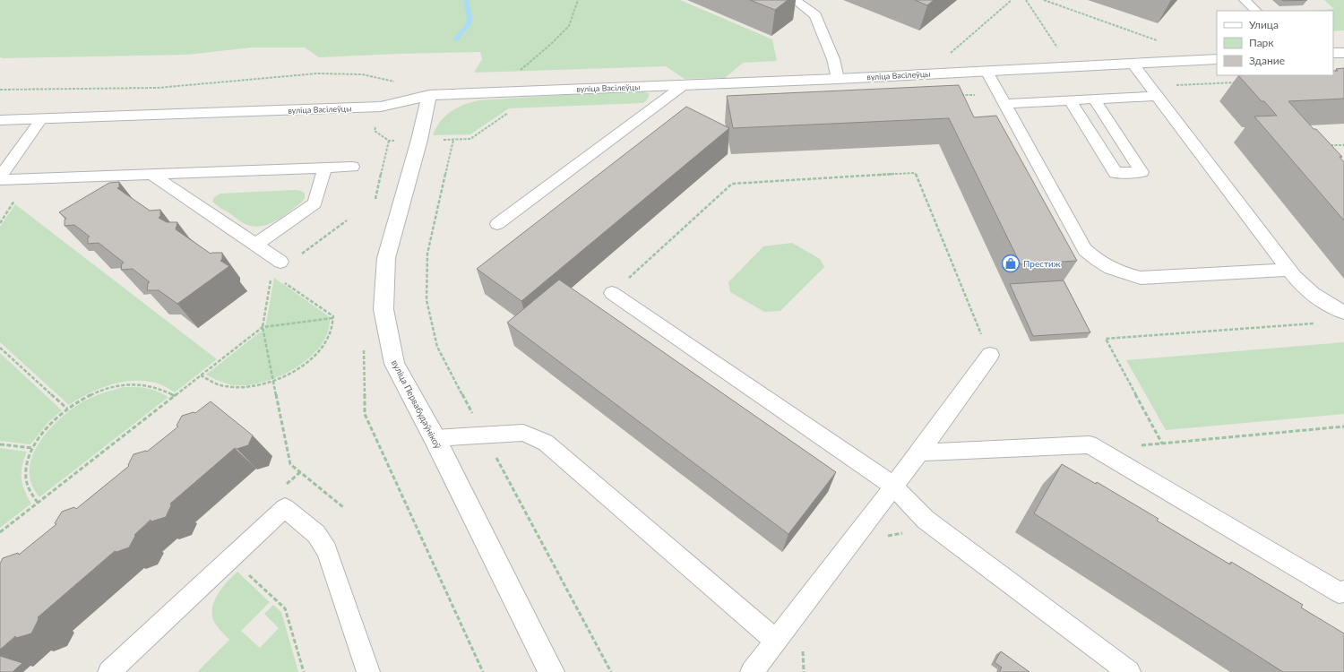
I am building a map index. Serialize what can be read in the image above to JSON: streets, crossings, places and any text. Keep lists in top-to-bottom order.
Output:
{
  "streets": {
    "street": ["вуліца Васілеўцы", "вуліца Первабудаўнікоў"]
  },
  "crossings": [
    ["вуліца Васілеўцы", "вуліца Первабудаўнікоў"]
  ],
  "places": {
    "shop": ["Престиж"]
  },
  "legend": ["Улица", "Парк", "Здание"]
}
